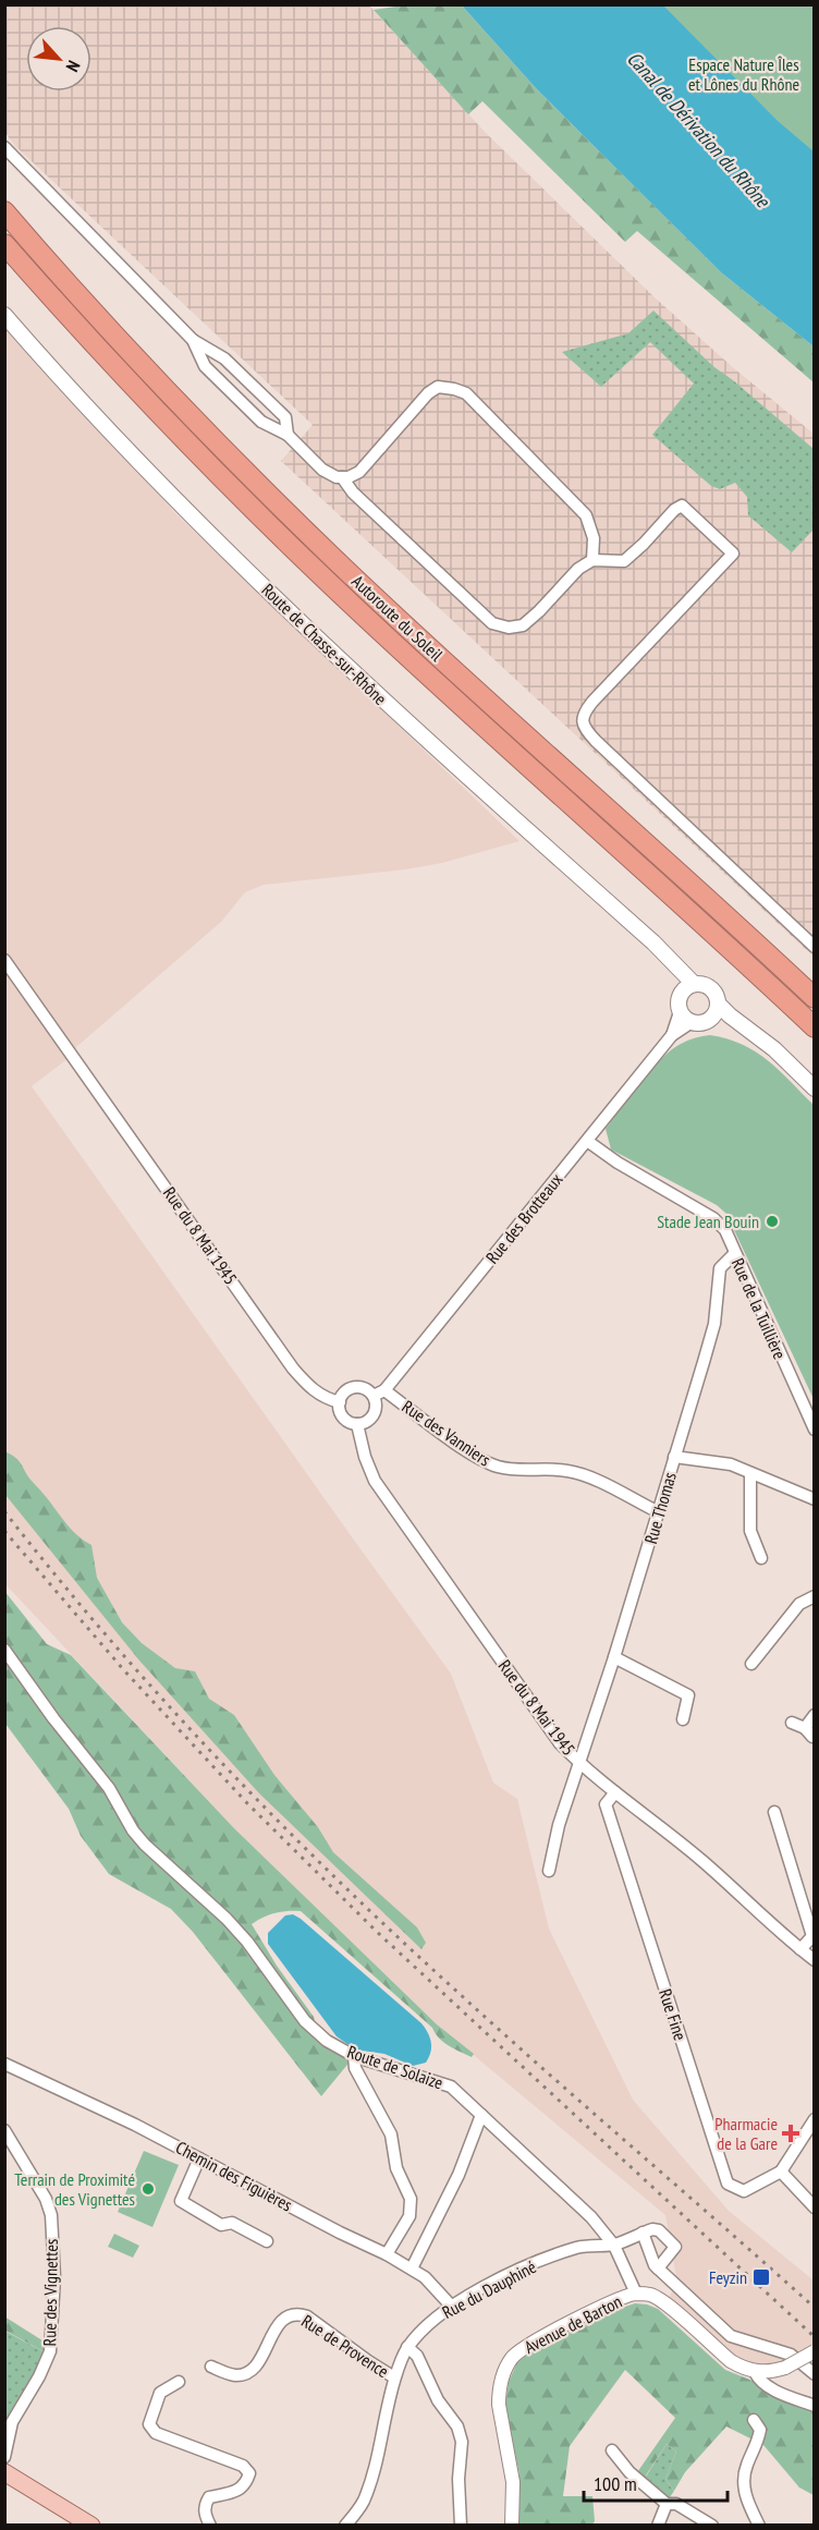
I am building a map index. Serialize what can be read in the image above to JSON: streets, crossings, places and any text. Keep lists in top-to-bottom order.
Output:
{
  "streets": {
    "highway": ["Autoroute du Soleil"],
    "main road": ["Route de Chasse-sur-Rhône"],
    "street": [
      "Rue des Brotteaux",
      "Rue du 8 Mai 1945",
      "Rue de la Tuillière",
      "Rue des Vanniers",
      "Rue Thomas",
      "Rue Fine",
      "Route de Solaize",
      "Chemin des Figuières",
      "Rue du Dauphiné",
      "Rue des Vignettes",
      "Avenue de Barton",
      "Rue de Provence"
    ]
  },
  "crossings": [
    ["Route de Chasse-sur-Rhône", "Rue des Brotteaux"],
    ["Rue des Brotteaux", "Rue du 8 Mai 1945"],
    ["Rue des Brotteaux", "Rue de la Tuillière"],
    ["Rue des Brotteaux", "Rue des Vanniers"],
    ["Rue du 8 Mai 1945", "Rue des Vanniers"],
    ["Rue du 8 Mai 1945", "Rue Thomas"],
    ["Rue du 8 Mai 1945", "Rue Fine"],
    ["Rue de la Tuillière", "Rue Thomas"],
    ["Rue des Vanniers", "Rue Thomas"],
    ["Route de Solaize", "Rue du Dauphiné"],
    ["Route de Solaize", "Avenue de Barton"],
    ["Chemin des Figuières", "Rue du Dauphiné"],
    ["Rue du Dauphiné", "Rue de Provence"]
  ],
  "water": ["Canal de Dérivation du Rhône"],
  "parks": ["Espace Nature Îles et Lônes du Rhône"],
  "places": {
    "other": ["Stade Jean Bouin", "Terrain de Proximité des Vignettes"],
    "health": ["Pharmacie de la Gare"],
    "transit": ["Feyzin"]
  },
  "scale_bar": "100 m",
  "north": "bottom right"
}
